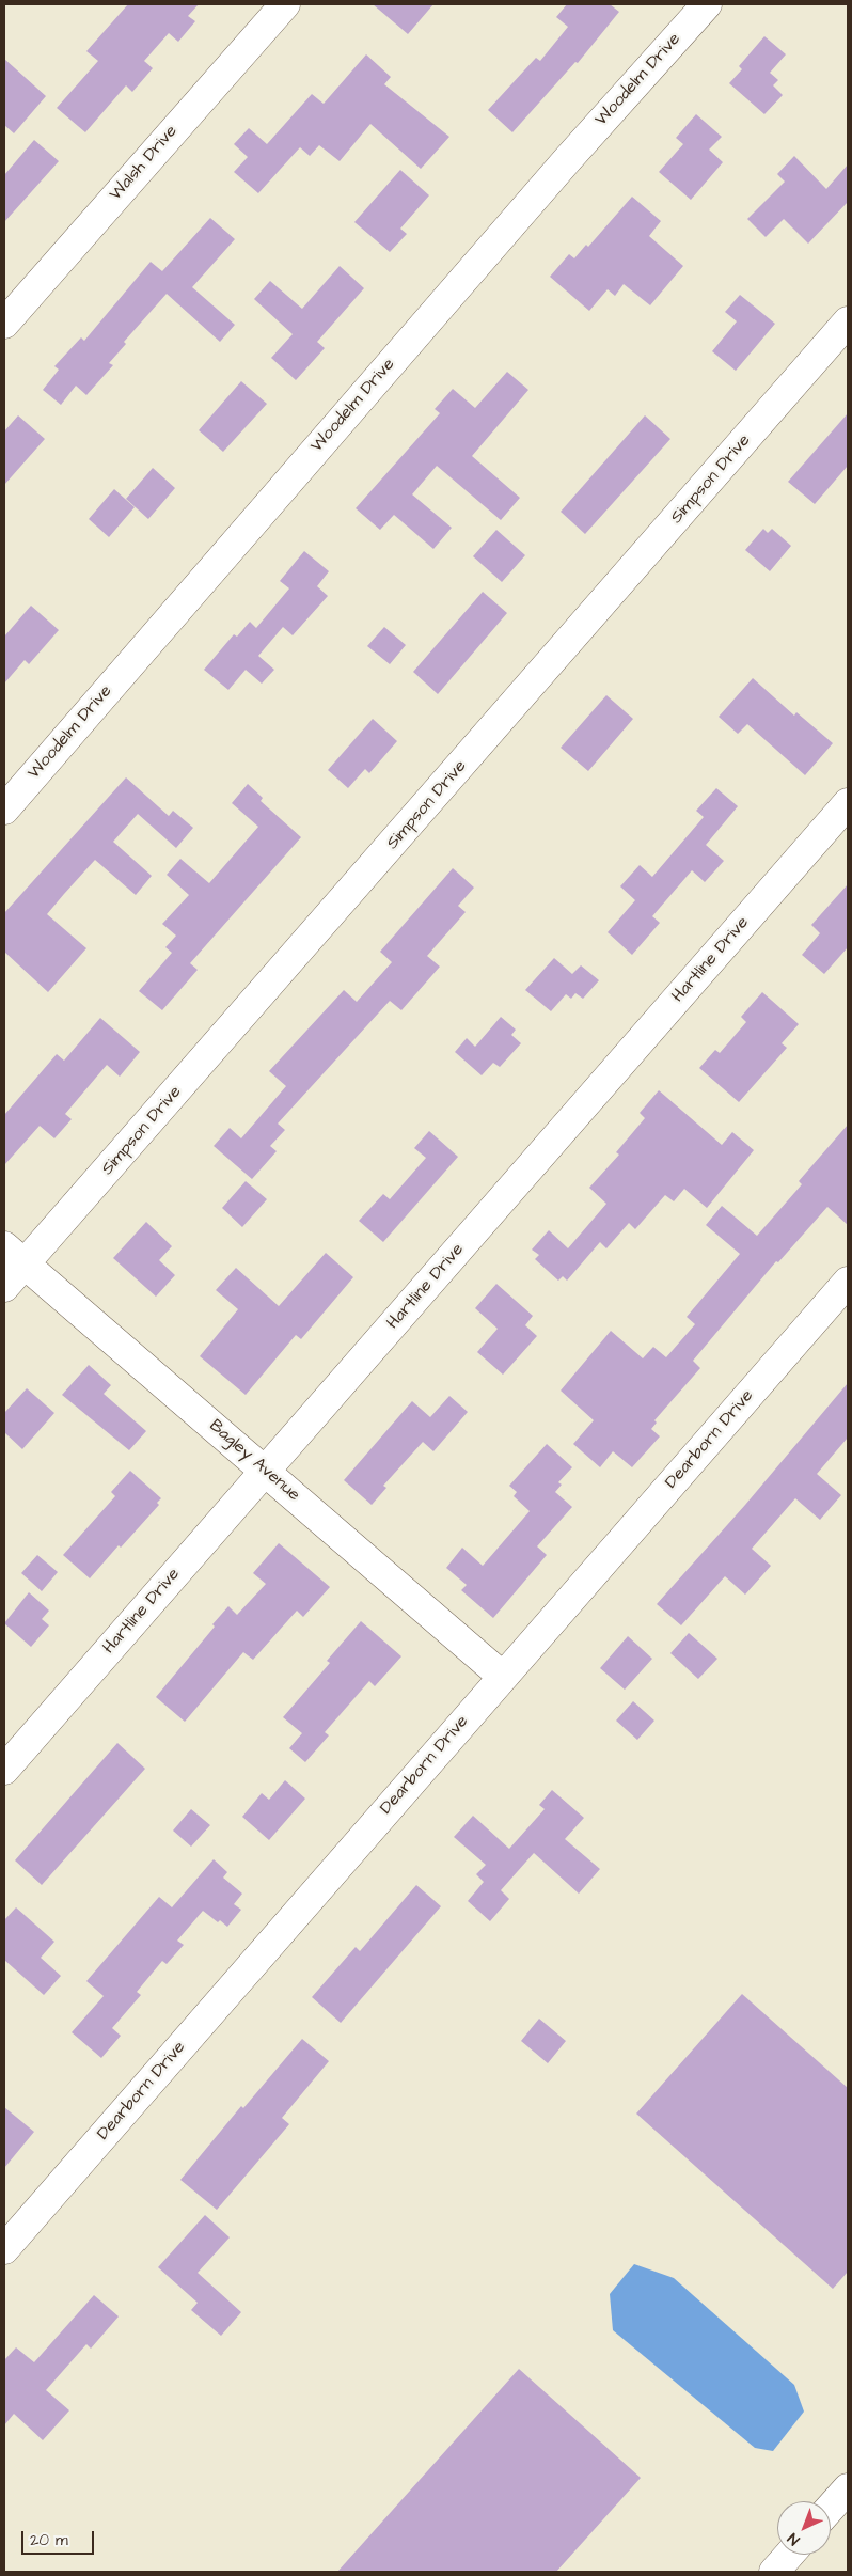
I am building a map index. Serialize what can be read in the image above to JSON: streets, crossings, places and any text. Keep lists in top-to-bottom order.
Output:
{
  "streets": {
    "street": [
      "Woodelm Drive",
      "Walsh Drive",
      "Simpson Drive",
      "Hartline Drive",
      "Dearborn Drive",
      "Bagley Avenue"
    ]
  },
  "crossings": [
    ["Simpson Drive", "Bagley Avenue"],
    ["Hartline Drive", "Bagley Avenue"],
    ["Dearborn Drive", "Bagley Avenue"]
  ],
  "scale_bar": "20 m",
  "north": "bottom left"
}
